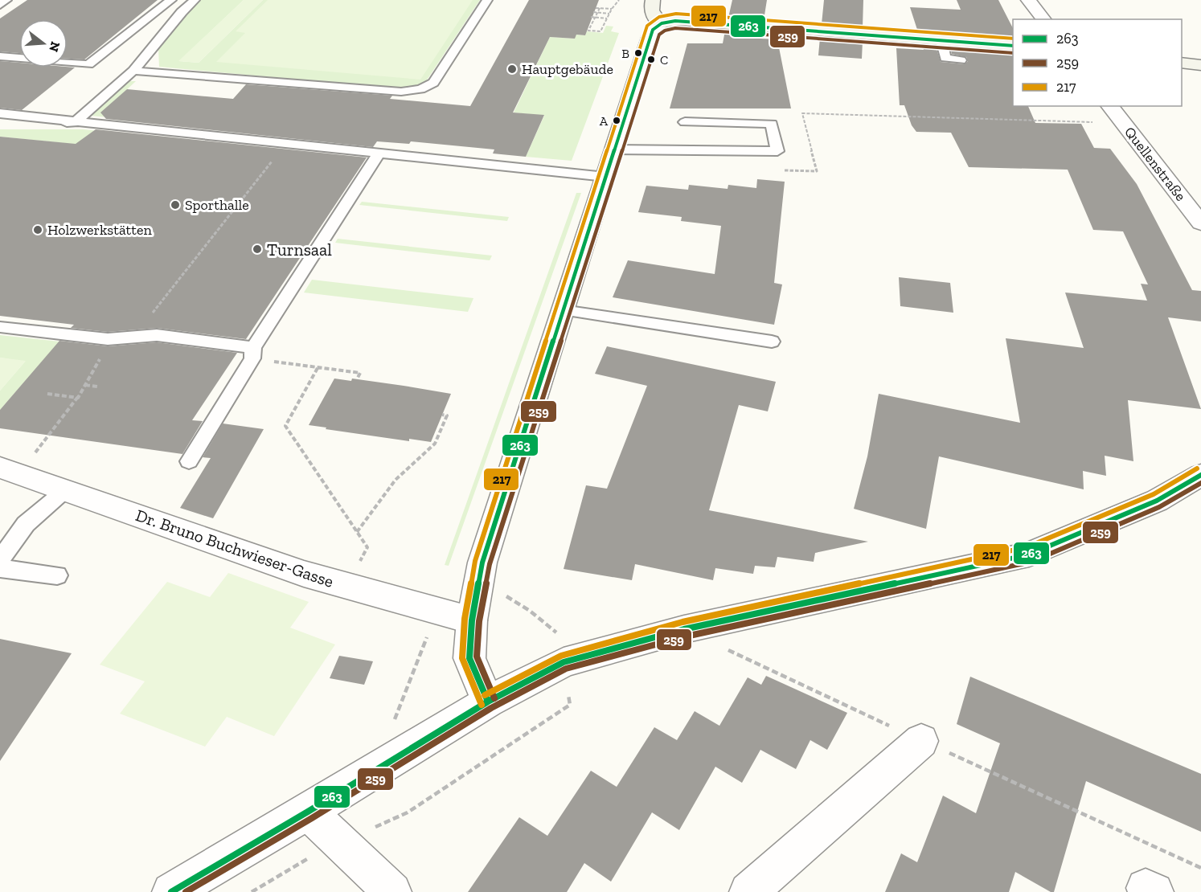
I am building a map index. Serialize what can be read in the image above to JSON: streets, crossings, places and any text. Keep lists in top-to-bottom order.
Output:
{
  "streets": {
    "street": ["Quellenstraße", "Dr. Bruno Buchwieser-Gasse"]
  },
  "places": [
    "B",
    "C",
    "Hauptgebäude",
    "A",
    "Sporthalle",
    "Holzwerkstätten",
    "Turnsaal"
  ],
  "lines": ["transit line 217", "transit line 263", "transit line 259"],
  "legend": ["263", "259", "217"],
  "north": "right"
}
